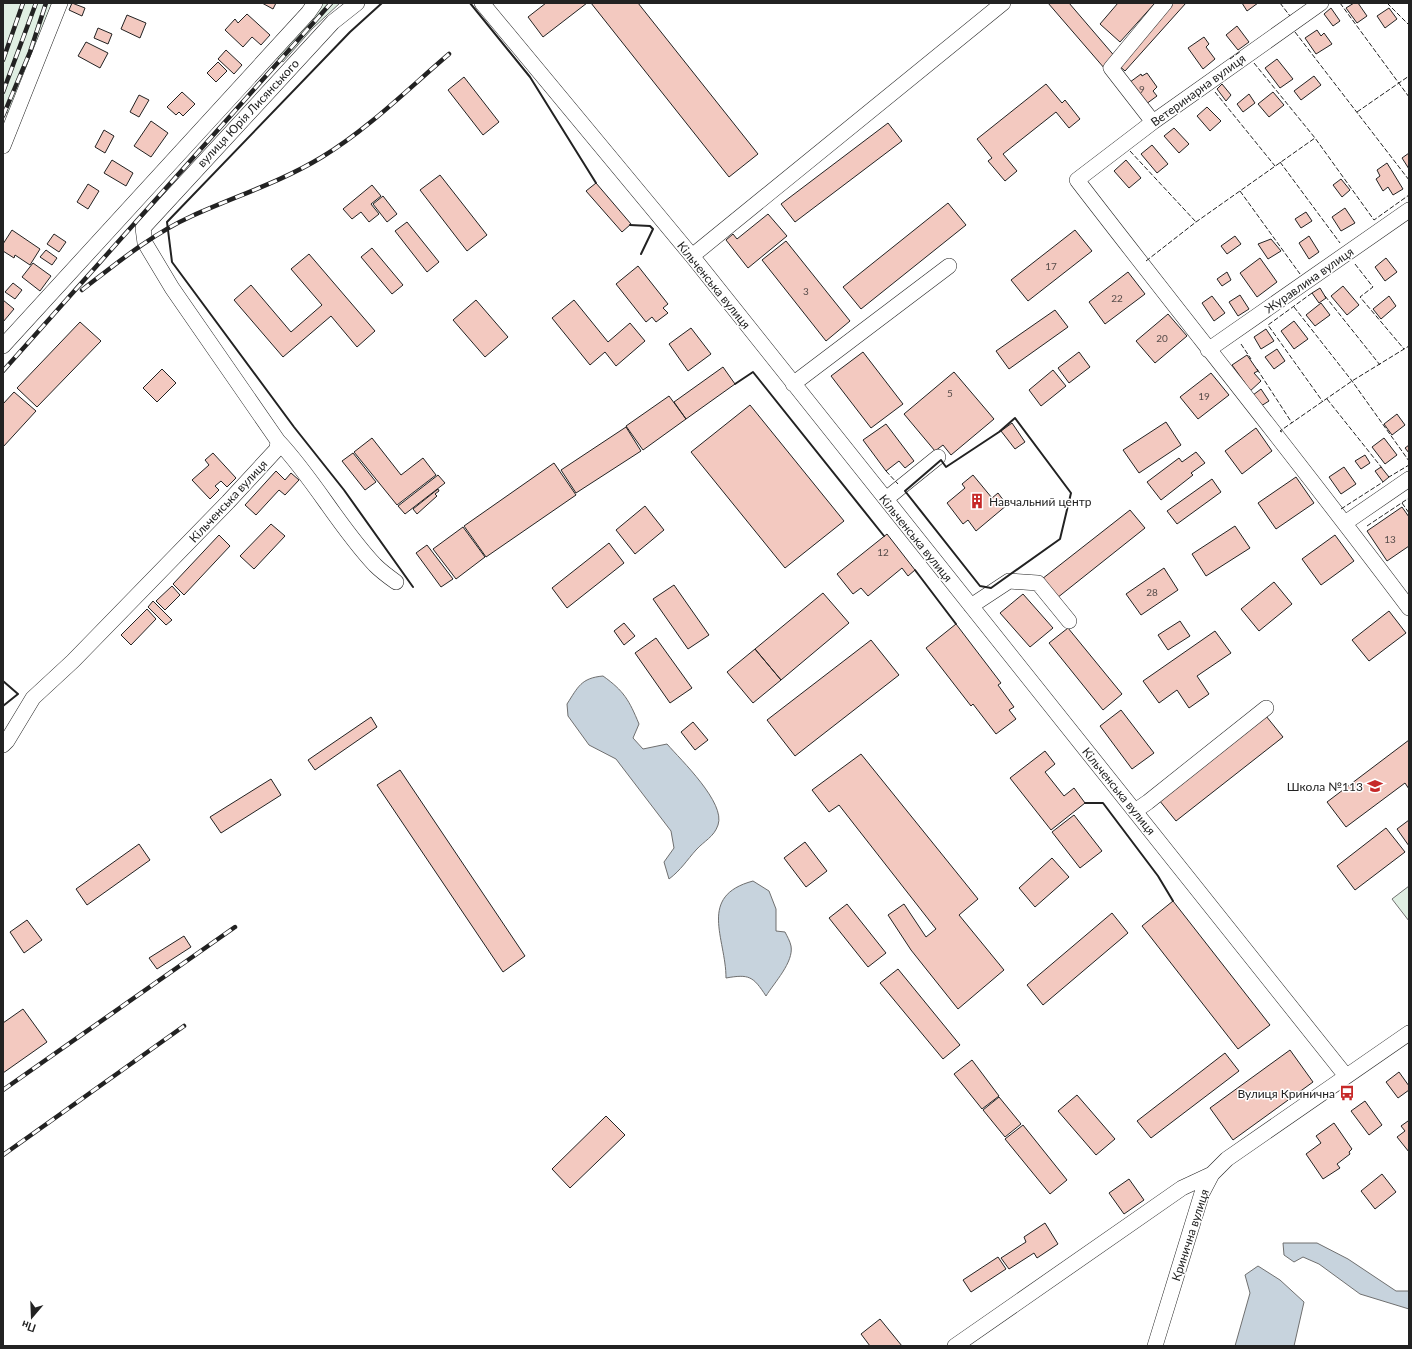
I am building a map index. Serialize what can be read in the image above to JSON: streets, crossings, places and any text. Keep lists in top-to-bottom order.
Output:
{
  "streets": {
    "street": [
      "Ветеринарна вулиця",
      "вулиця Юрія Лисянського",
      "Журавлина вулиця",
      "Кільченська вулиця",
      "Кринична вулиця"
    ]
  },
  "crossings": [
    ["Ветеринарна вулиця", "Журавлина вулиця"],
    ["вулиця Юрія Лисянського", "Кільченська вулиця"],
    ["Кільченська вулиця", "Кринична вулиця"]
  ],
  "places": {
    "building": ["Навчальний центр"],
    "school or university": ["Школа №113"],
    "bus stop": ["Вулиця Кринична"]
  },
  "house_numbers": [
    "9",
    "17",
    "3",
    "22",
    "20",
    "5",
    "19",
    "13",
    "12",
    "28"
  ],
  "north": "bottom"
}
